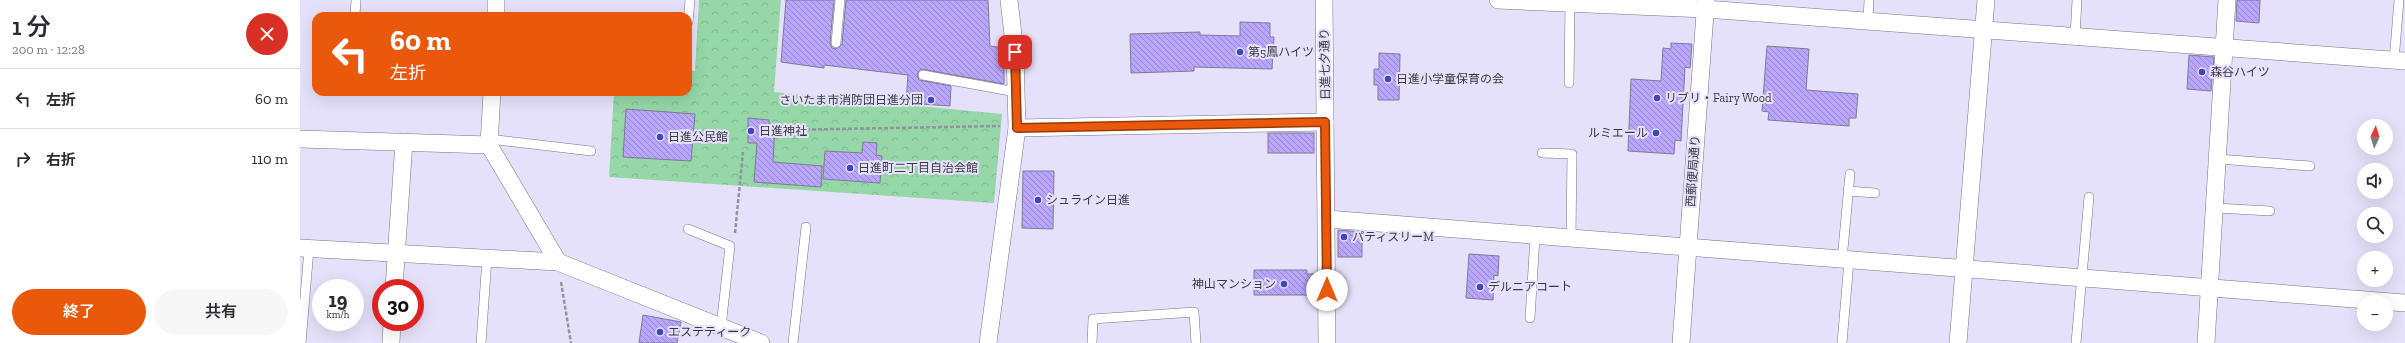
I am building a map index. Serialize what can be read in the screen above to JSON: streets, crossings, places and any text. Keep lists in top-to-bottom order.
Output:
{
  "streets": {
    "street": ["日進七夕通り", "西郵便局通り"]
  },
  "places": [
    "第5鳳ハイツ",
    "森谷ハイツ",
    "日進小学童保育の会",
    "リブリ・Fairy Wood",
    "さいたま市消防団日進分団",
    "日進神社",
    "ルミエール",
    "日進公民館",
    "日進町二丁目自治会館",
    "シュライン日進",
    "パティスリーM",
    "神山マンション",
    "デルニアコート",
    "エステティーク"
  ],
  "north": "top",
  "page": {
    "heading": ["1 分", "200 m · 12:28"],
    "turn": ["60 m", "左折"],
    "list": [
      {
        "name": "左折",
        "value": "60 m"
      },
      {
        "name": "右折",
        "value": "110 m"
      }
    ],
    "map_buttons": ["+", "−"],
    "speed": "19 km/h",
    "limit": "30",
    "buttons": ["終了", "共有"]
  }
}
